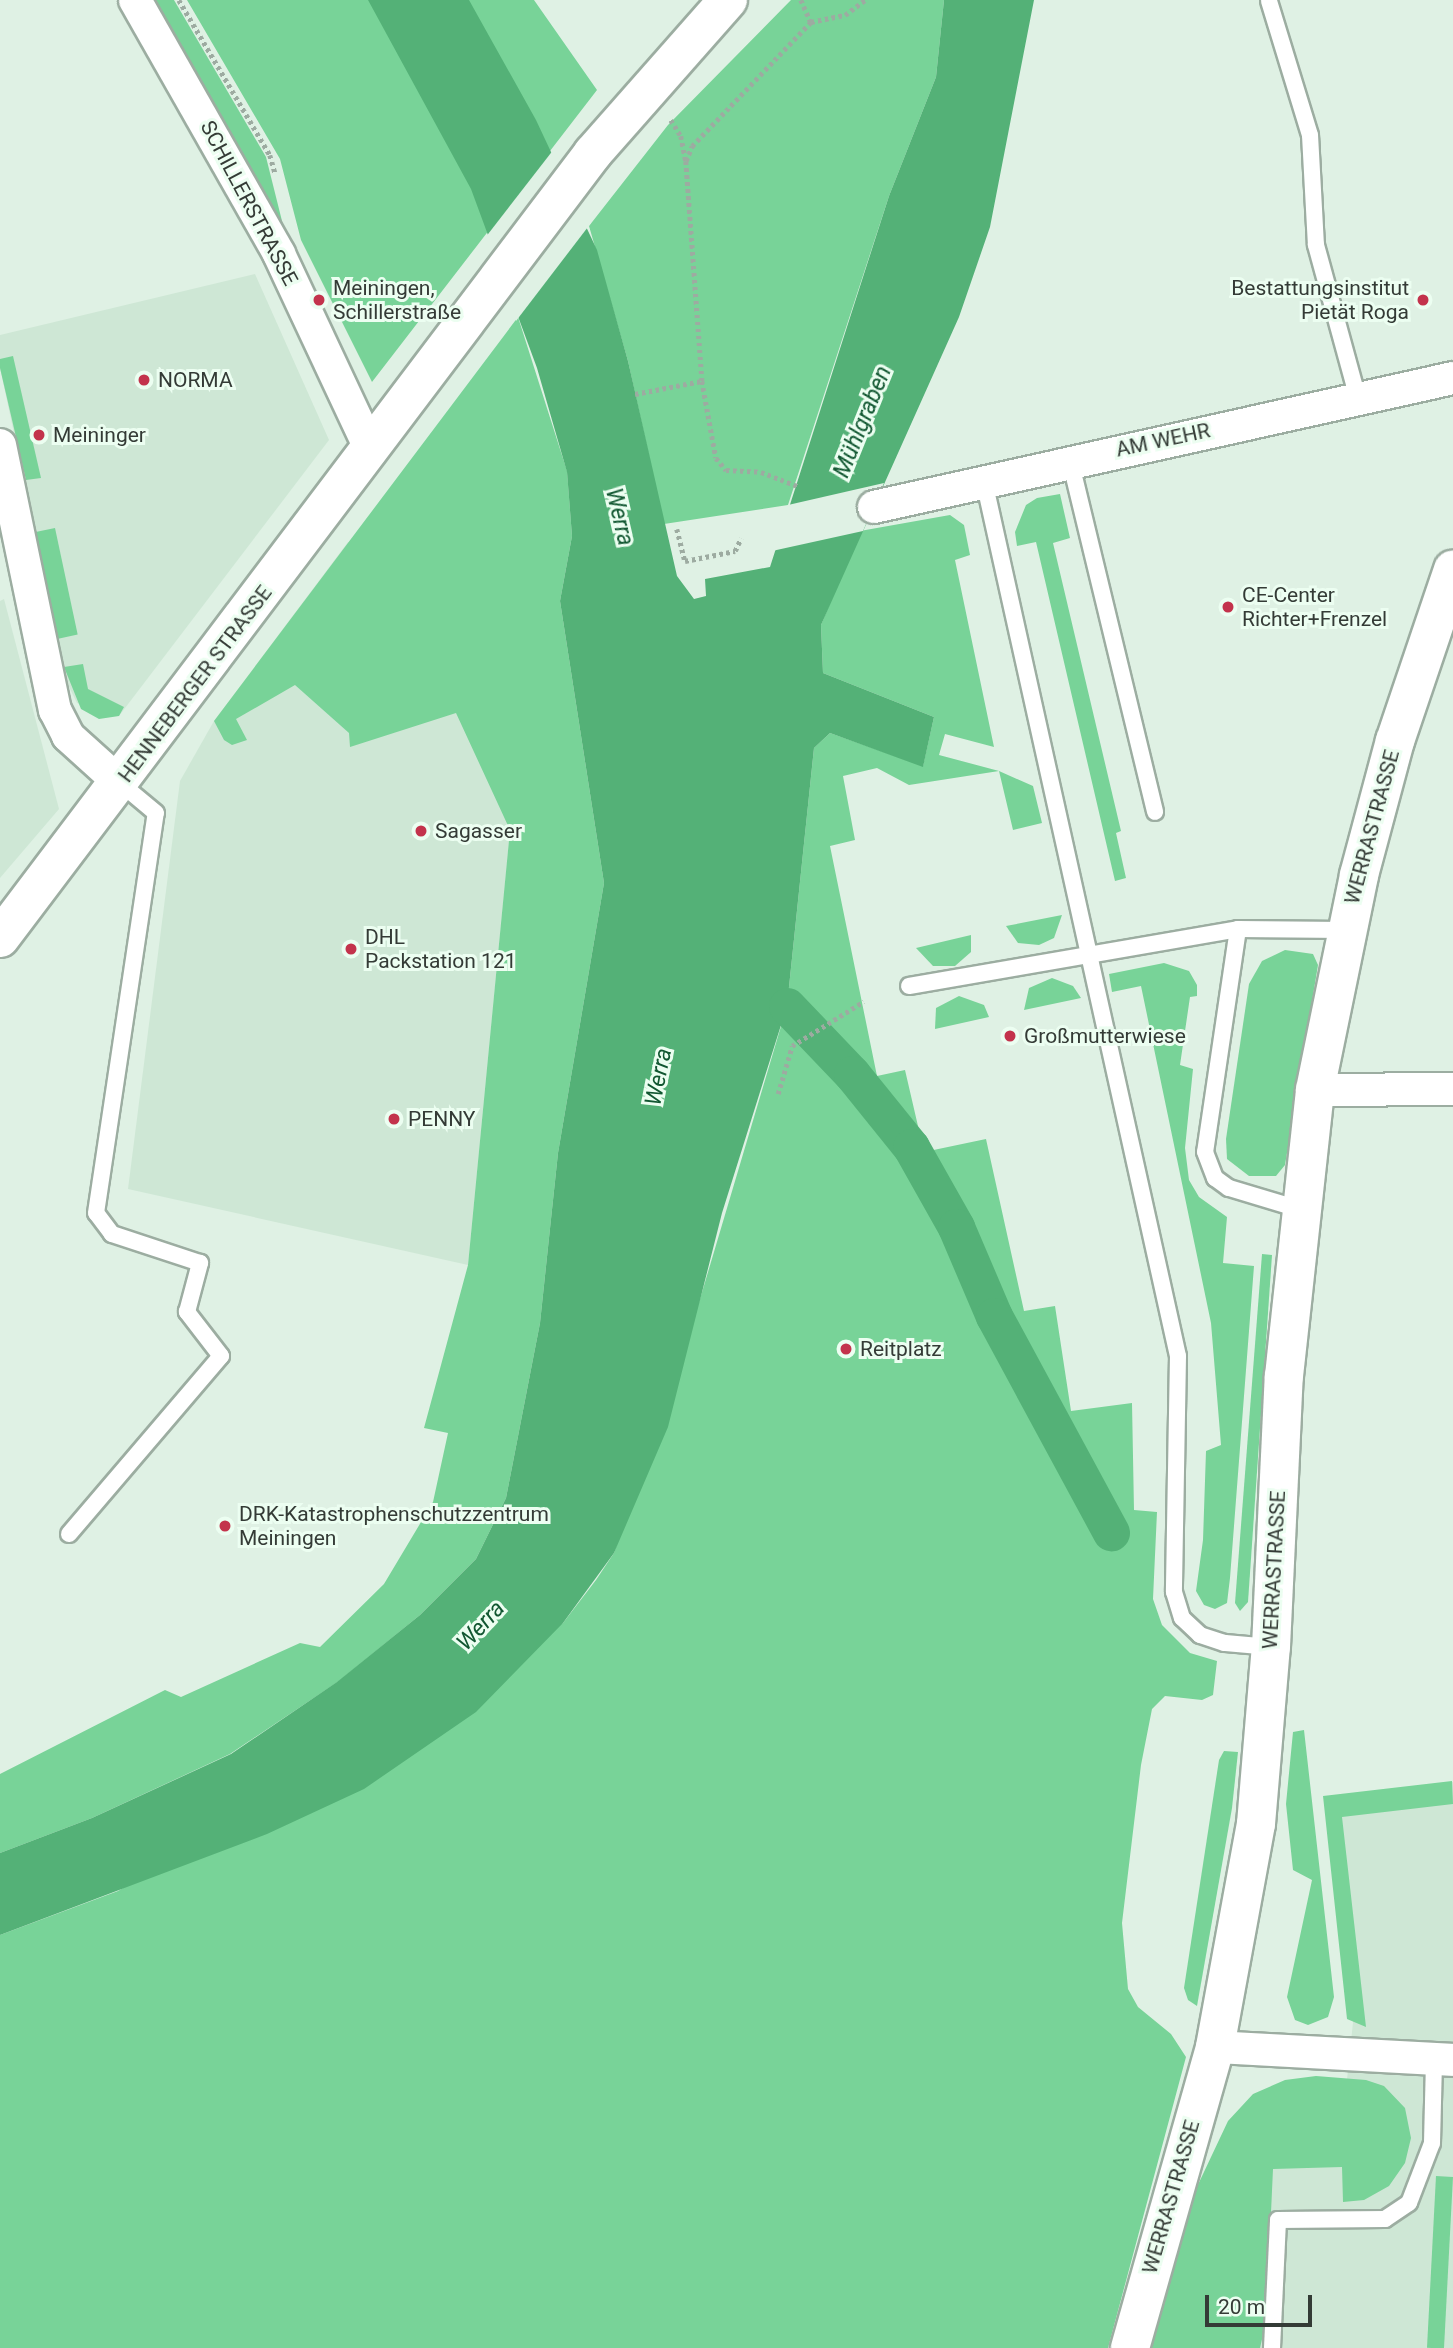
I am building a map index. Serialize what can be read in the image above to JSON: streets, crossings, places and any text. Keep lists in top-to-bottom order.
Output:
{
  "streets": {
    "street": [
      "SCHILLERSTRASSE",
      "AM WEHR",
      "HENNEBERGER STRASSE",
      "WERRASTRASSE"
    ]
  },
  "crossings": [
    ["SCHILLERSTRASSE", "HENNEBERGER STRASSE"]
  ],
  "water": ["Mühlgraben", "Werra"],
  "places": [
    "Meiningen, Schillerstraße",
    "Bestattungsinstitut Pietät Roga",
    "NORMA",
    "Meininger",
    "CE-Center Richter+Frenzel",
    "Sagasser",
    "DHL Packstation 121",
    "Großmutterwiese",
    "PENNY",
    "Reitplatz",
    "DRK-Katastrophenschutzzentrum Meiningen"
  ],
  "scale_bar": "20 m"
}
